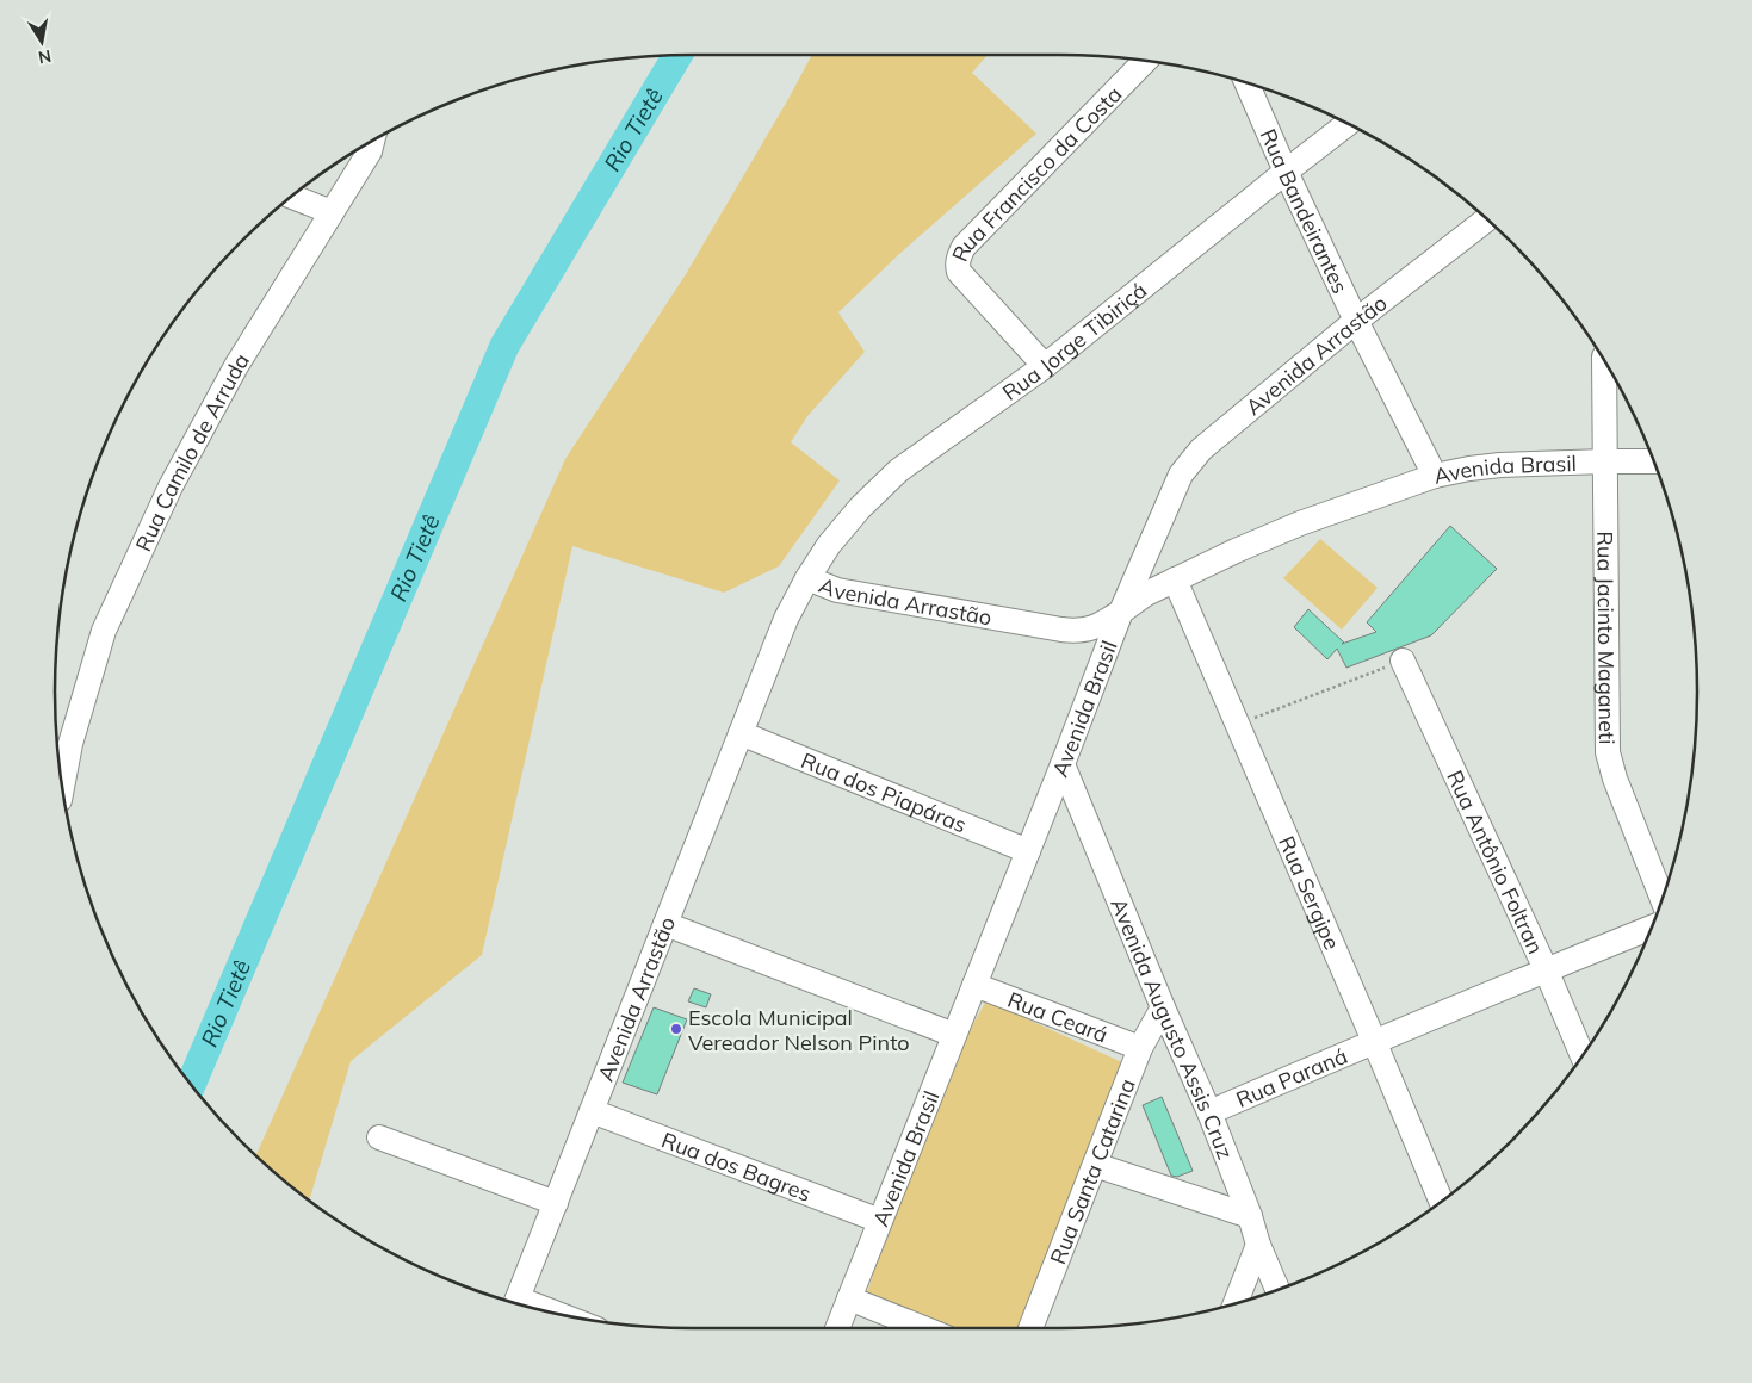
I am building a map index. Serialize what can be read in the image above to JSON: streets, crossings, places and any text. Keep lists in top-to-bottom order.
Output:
{
  "streets": {
    "street": [
      "Rua Francisco da Costa",
      "Rua Bandeirantes",
      "Rua Jorge Tibiriçá",
      "Avenida Arrastão",
      "Rua Camilo de Arruda",
      "Avenida Brasil",
      "Rua Jacinto Maganeti",
      "Rua dos Piapáras",
      "Rua Antônio Foltran",
      "Rua Sergipe",
      "Rua Ceará",
      "Avenida Augusto Assis Cruz",
      "Rua Paraná",
      "Rua dos Bagres",
      "Rua Santa Catarina"
    ]
  },
  "crossings": [
    ["Rua Francisco da Costa", "Rua Jorge Tibiriçá"],
    ["Rua Bandeirantes", "Rua Jorge Tibiriçá"],
    ["Rua Bandeirantes", "Avenida Arrastão"],
    ["Rua Bandeirantes", "Avenida Brasil"],
    ["Rua Jorge Tibiriçá", "Avenida Arrastão"],
    ["Avenida Arrastão", "Avenida Brasil"],
    ["Avenida Arrastão", "Rua dos Piapáras"],
    ["Avenida Arrastão", "Rua dos Bagres"],
    ["Avenida Brasil", "Rua Jacinto Maganeti"],
    ["Avenida Brasil", "Rua dos Piapáras"],
    ["Avenida Brasil", "Rua Sergipe"],
    ["Avenida Brasil", "Rua Ceará"],
    ["Avenida Brasil", "Avenida Augusto Assis Cruz"],
    ["Avenida Brasil", "Rua dos Bagres"],
    ["Rua Antônio Foltran", "Rua Paraná"],
    ["Rua Sergipe", "Rua Paraná"],
    ["Rua Ceará", "Rua Santa Catarina"],
    ["Avenida Augusto Assis Cruz", "Rua Paraná"],
    ["Avenida Augusto Assis Cruz", "Rua Santa Catarina"]
  ],
  "water": ["Rio Tietê"],
  "places": ["Escola Municipal Vereador Nelson Pinto"],
  "north": "bottom"
}
